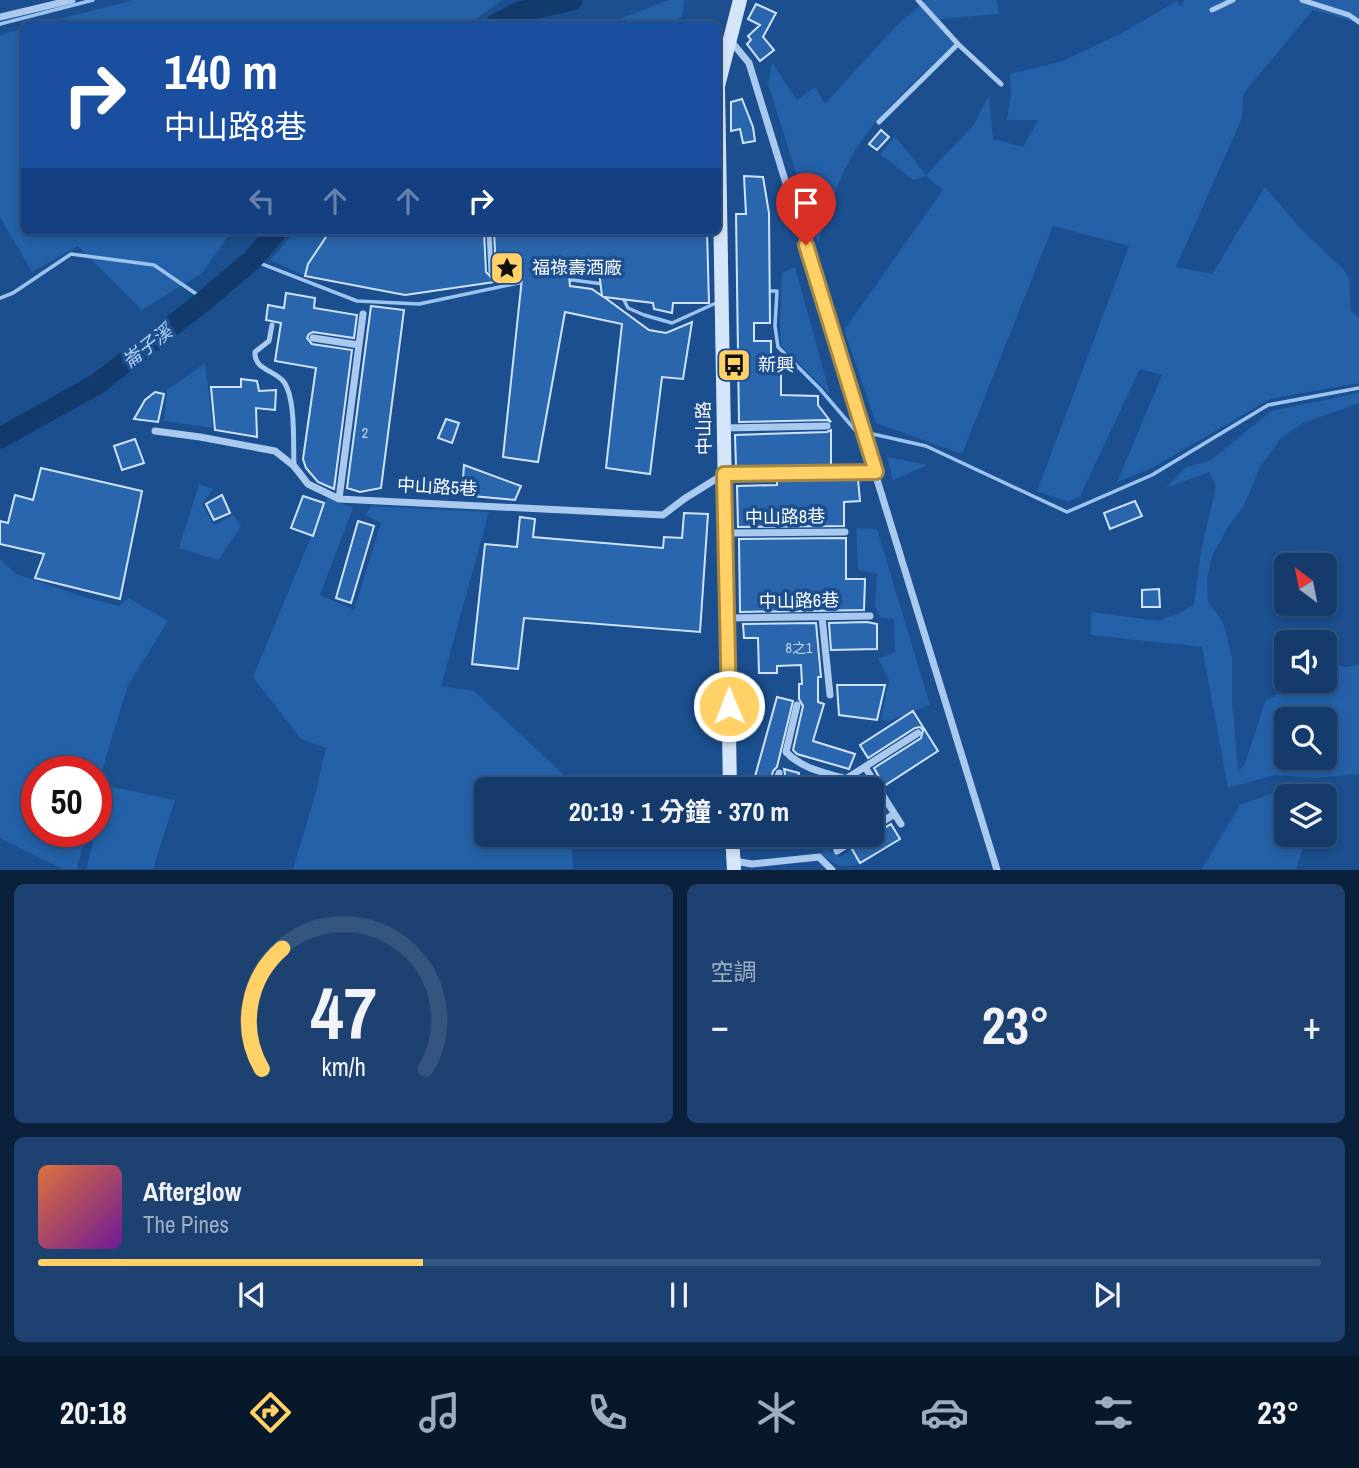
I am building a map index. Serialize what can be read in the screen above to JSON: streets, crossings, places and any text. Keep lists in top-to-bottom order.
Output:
{
  "streets": {
    "main road": ["中山路"],
    "street": ["中山路5巷", "中山路8巷", "中山路6巷"]
  },
  "crossings": [
    ["中山路", "中山路5巷"],
    ["中山路", "中山路8巷"],
    ["中山路", "中山路6巷"]
  ],
  "water": ["崙子溪"],
  "places": {
    "place": ["福祿壽酒廠"],
    "bus stop": ["新興"]
  },
  "house_numbers": ["2", "8之1"],
  "north": "top left",
  "page": {
    "turn": ["140 m", "中山路8巷"],
    "limit": "50",
    "trip": "20:19 · 1 分鐘 · 370 m",
    "tile": "空調",
    "heat": ["−", "23°", "+"],
    "song": ["Afterglow", "The Pines"],
    "tabs": ["20:18", "23°"],
    "gauge": ["47", "km/h"]
  }
}
